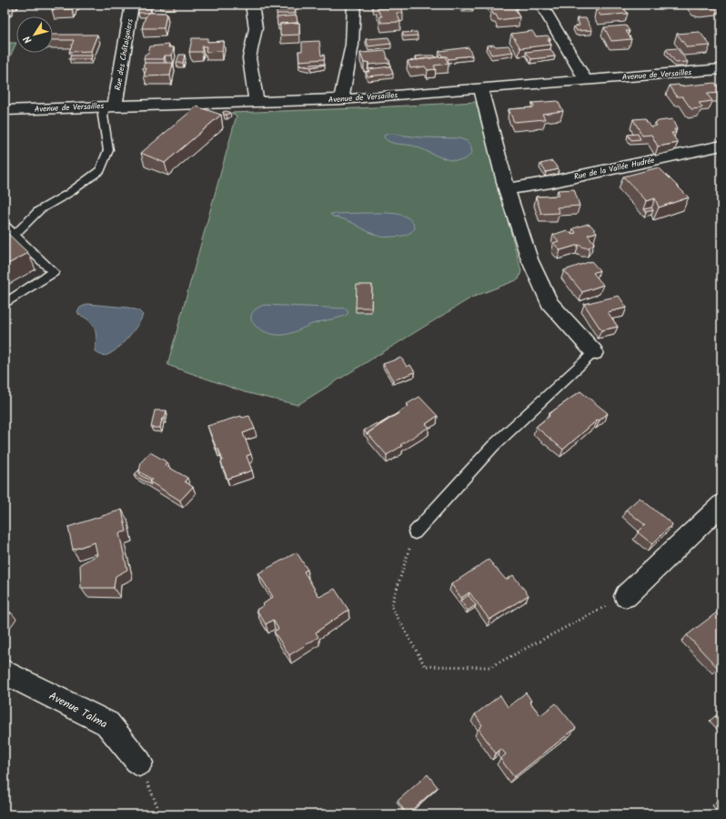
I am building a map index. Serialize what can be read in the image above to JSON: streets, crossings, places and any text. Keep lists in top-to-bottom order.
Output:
{
  "streets": {
    "street": [
      "Rue des Châtaigniers",
      "Avenue de Versailles",
      "Rue de la Vallée Hudrée",
      "Avenue Talma"
    ]
  },
  "crossings": [
    ["Rue des Châtaigniers", "Avenue de Versailles"]
  ],
  "north": "bottom left"
}
